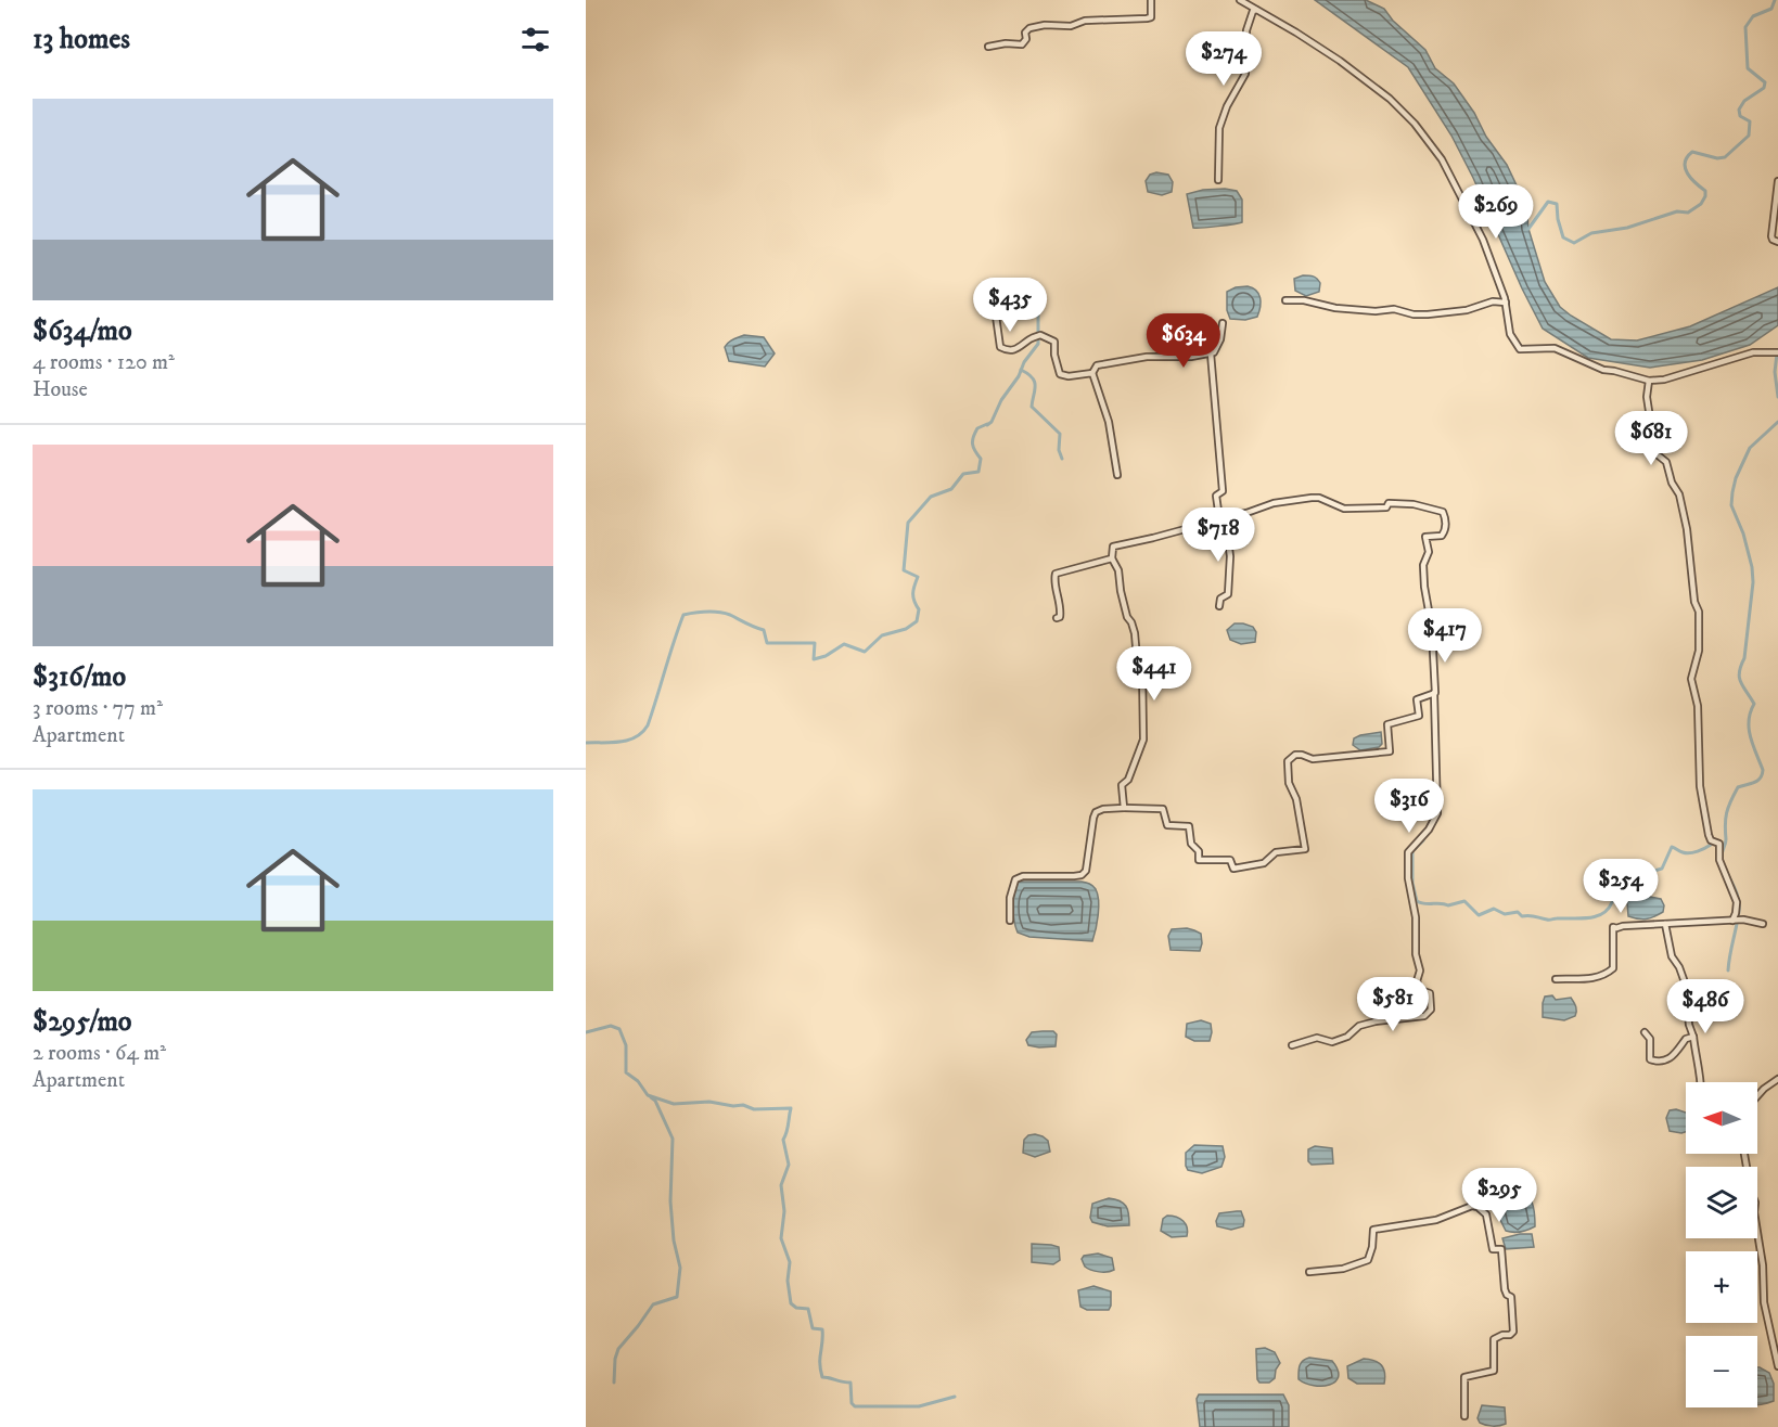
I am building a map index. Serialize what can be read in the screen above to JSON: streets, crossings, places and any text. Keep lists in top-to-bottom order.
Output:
{
  "north": "left",
  "page": {
    "heading": "13 homes",
    "price": [
      "$274",
      "$269",
      "$435",
      "$634",
      "$681",
      "$718",
      "$417",
      "$441",
      "$316",
      "$254",
      "$581",
      "$486",
      "$295"
    ],
    "list": [
      {
        "name": "$634/mo",
        "note": "4 rooms · 120 m² · House"
      },
      {
        "name": "$316/mo",
        "note": "3 rooms · 77 m² · Apartment"
      },
      {
        "name": "$295/mo",
        "note": "2 rooms · 64 m² · Apartment"
      }
    ],
    "map_buttons": ["+", "−"]
  }
}
